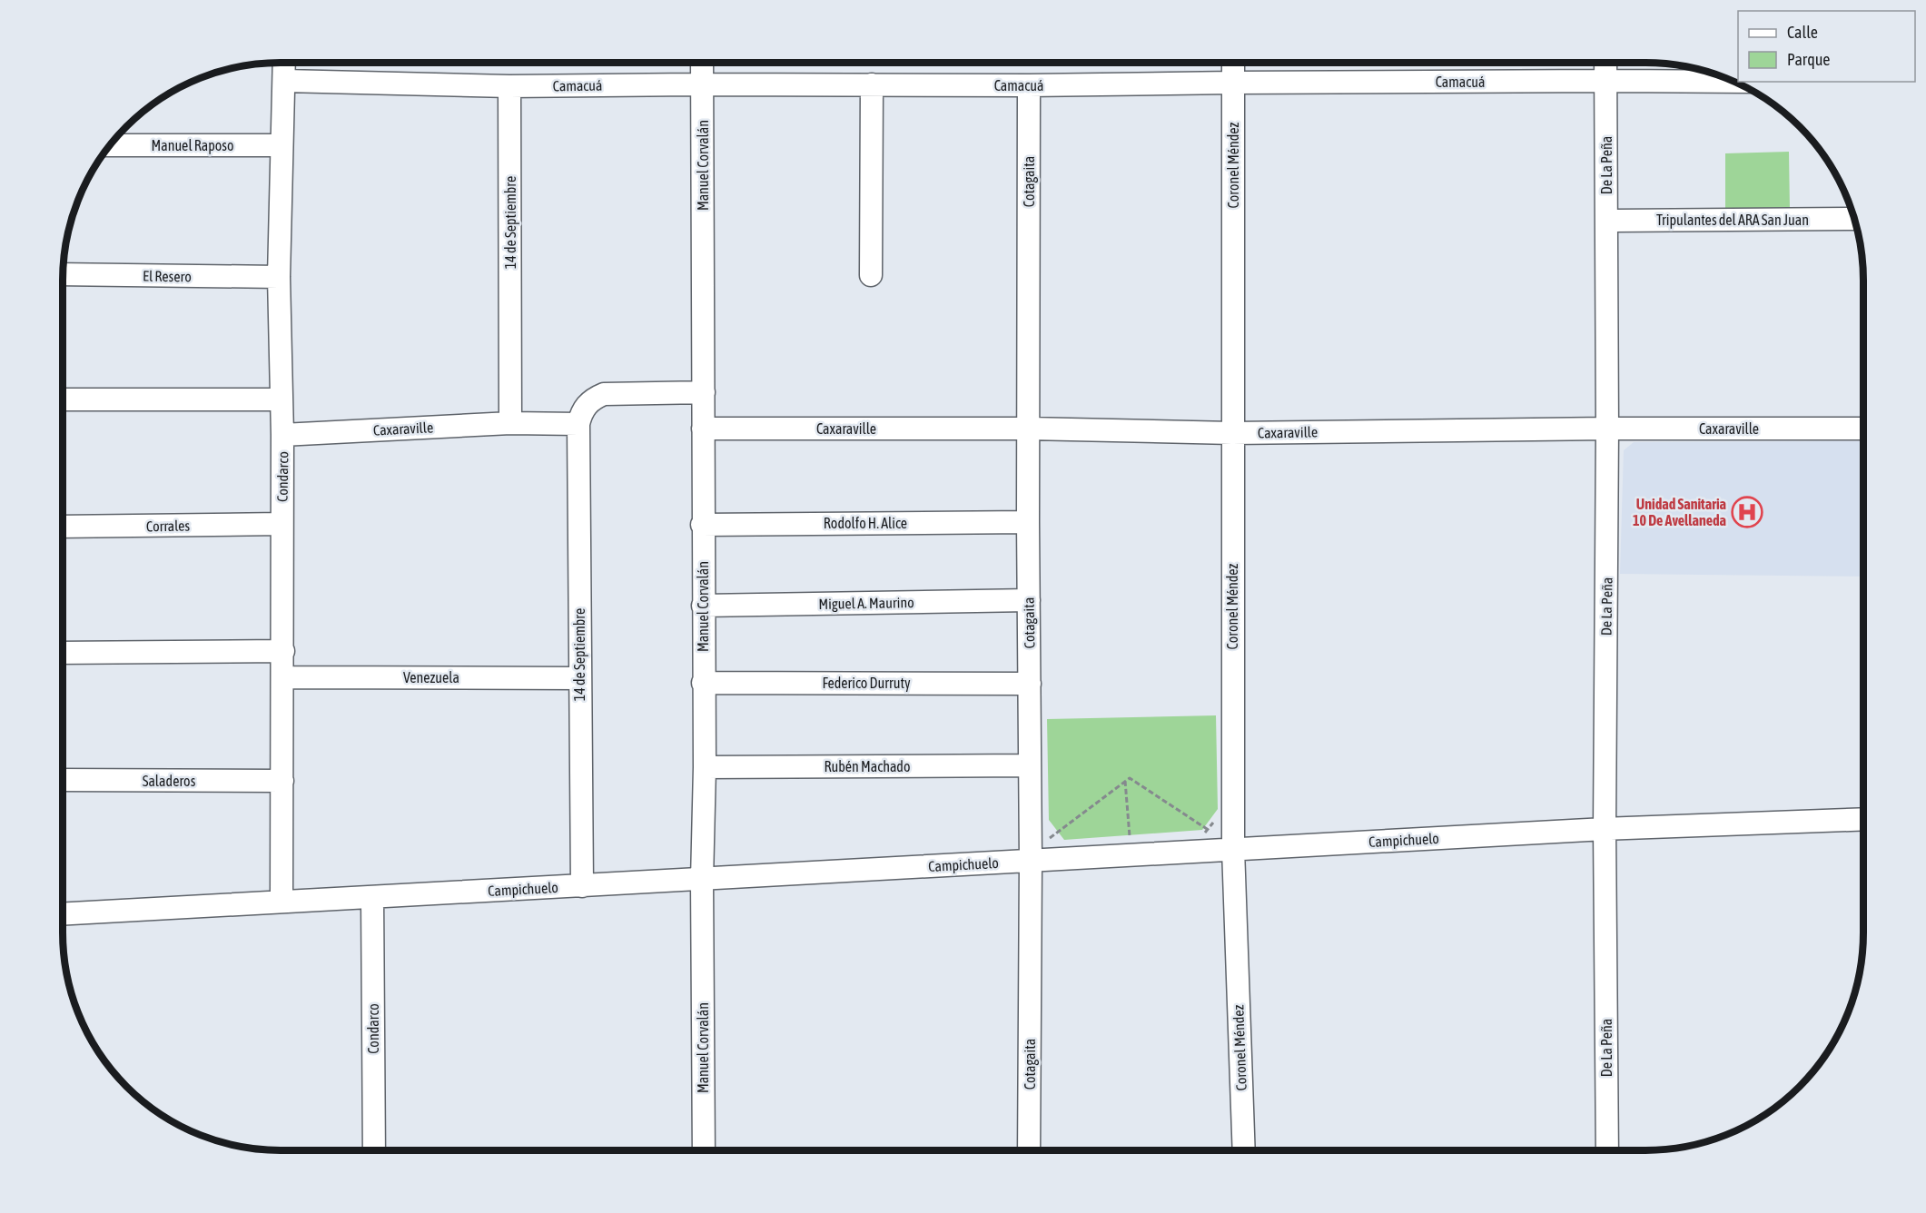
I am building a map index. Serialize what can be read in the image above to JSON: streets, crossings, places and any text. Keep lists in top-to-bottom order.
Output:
{
  "streets": {
    "street": [
      "Camacuá",
      "Manuel Raposo",
      "Manuel Corvalán",
      "Coronel Méndez",
      "De La Peña",
      "Cotagaita",
      "Tripulantes del ARA San Juan",
      "14 de Septiembre",
      "El Resero",
      "Caxaraville",
      "Condarco",
      "Rodolfo H. Alice",
      "Corrales",
      "Miguel A. Maurino",
      "Venezuela",
      "Federico Durruty",
      "Rubén Machado",
      "Saladeros",
      "Campichuelo"
    ]
  },
  "crossings": [
    ["Camacuá", "Manuel Corvalán"],
    ["Camacuá", "Coronel Méndez"],
    ["Camacuá", "De La Peña"],
    ["Camacuá", "Cotagaita"],
    ["Camacuá", "14 de Septiembre"],
    ["Camacuá", "Condarco"],
    ["Manuel Raposo", "Condarco"],
    ["Manuel Corvalán", "Caxaraville"],
    ["Manuel Corvalán", "Rodolfo H. Alice"],
    ["Manuel Corvalán", "Miguel A. Maurino"],
    ["Manuel Corvalán", "Federico Durruty"],
    ["Manuel Corvalán", "Rubén Machado"],
    ["Manuel Corvalán", "Campichuelo"],
    ["Coronel Méndez", "Caxaraville"],
    ["Coronel Méndez", "Campichuelo"],
    ["De La Peña", "Tripulantes del ARA San Juan"],
    ["De La Peña", "Caxaraville"],
    ["De La Peña", "Campichuelo"],
    ["Cotagaita", "Caxaraville"],
    ["Cotagaita", "Rodolfo H. Alice"],
    ["Cotagaita", "Miguel A. Maurino"],
    ["Cotagaita", "Federico Durruty"],
    ["Cotagaita", "Rubén Machado"],
    ["Cotagaita", "Campichuelo"],
    ["14 de Septiembre", "Caxaraville"],
    ["14 de Septiembre", "Venezuela"],
    ["14 de Septiembre", "Campichuelo"],
    ["El Resero", "Condarco"],
    ["Caxaraville", "Condarco"],
    ["Condarco", "Corrales"],
    ["Condarco", "Venezuela"],
    ["Condarco", "Saladeros"],
    ["Condarco", "Campichuelo"]
  ],
  "places": {
    "hospital": ["Unidad Sanitaria 10 De Avellaneda"]
  },
  "legend": ["Calle", "Parque"]
}
